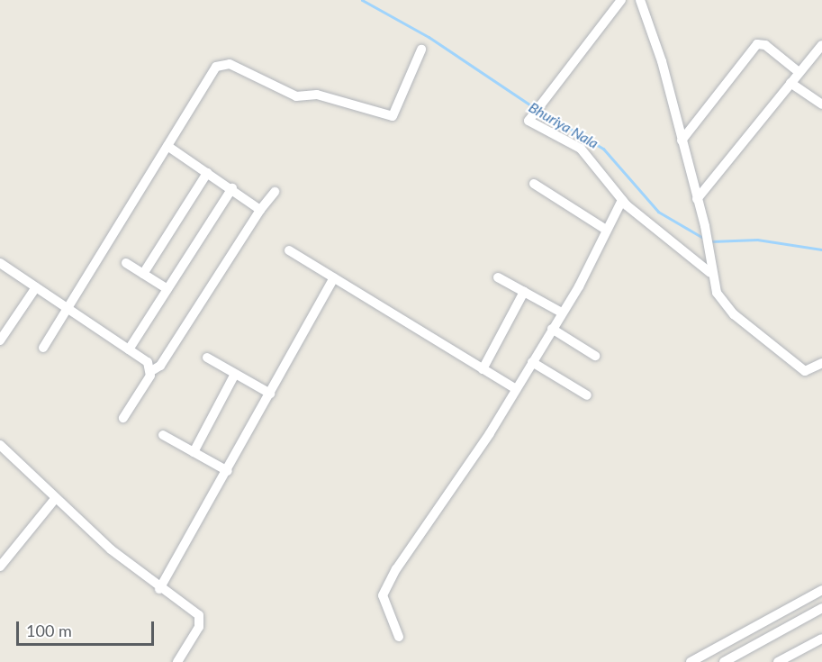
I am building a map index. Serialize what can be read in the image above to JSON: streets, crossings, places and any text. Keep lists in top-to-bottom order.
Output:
{
  "water": ["Bhuriya Nala"],
  "scale_bar": "100 m"
}
